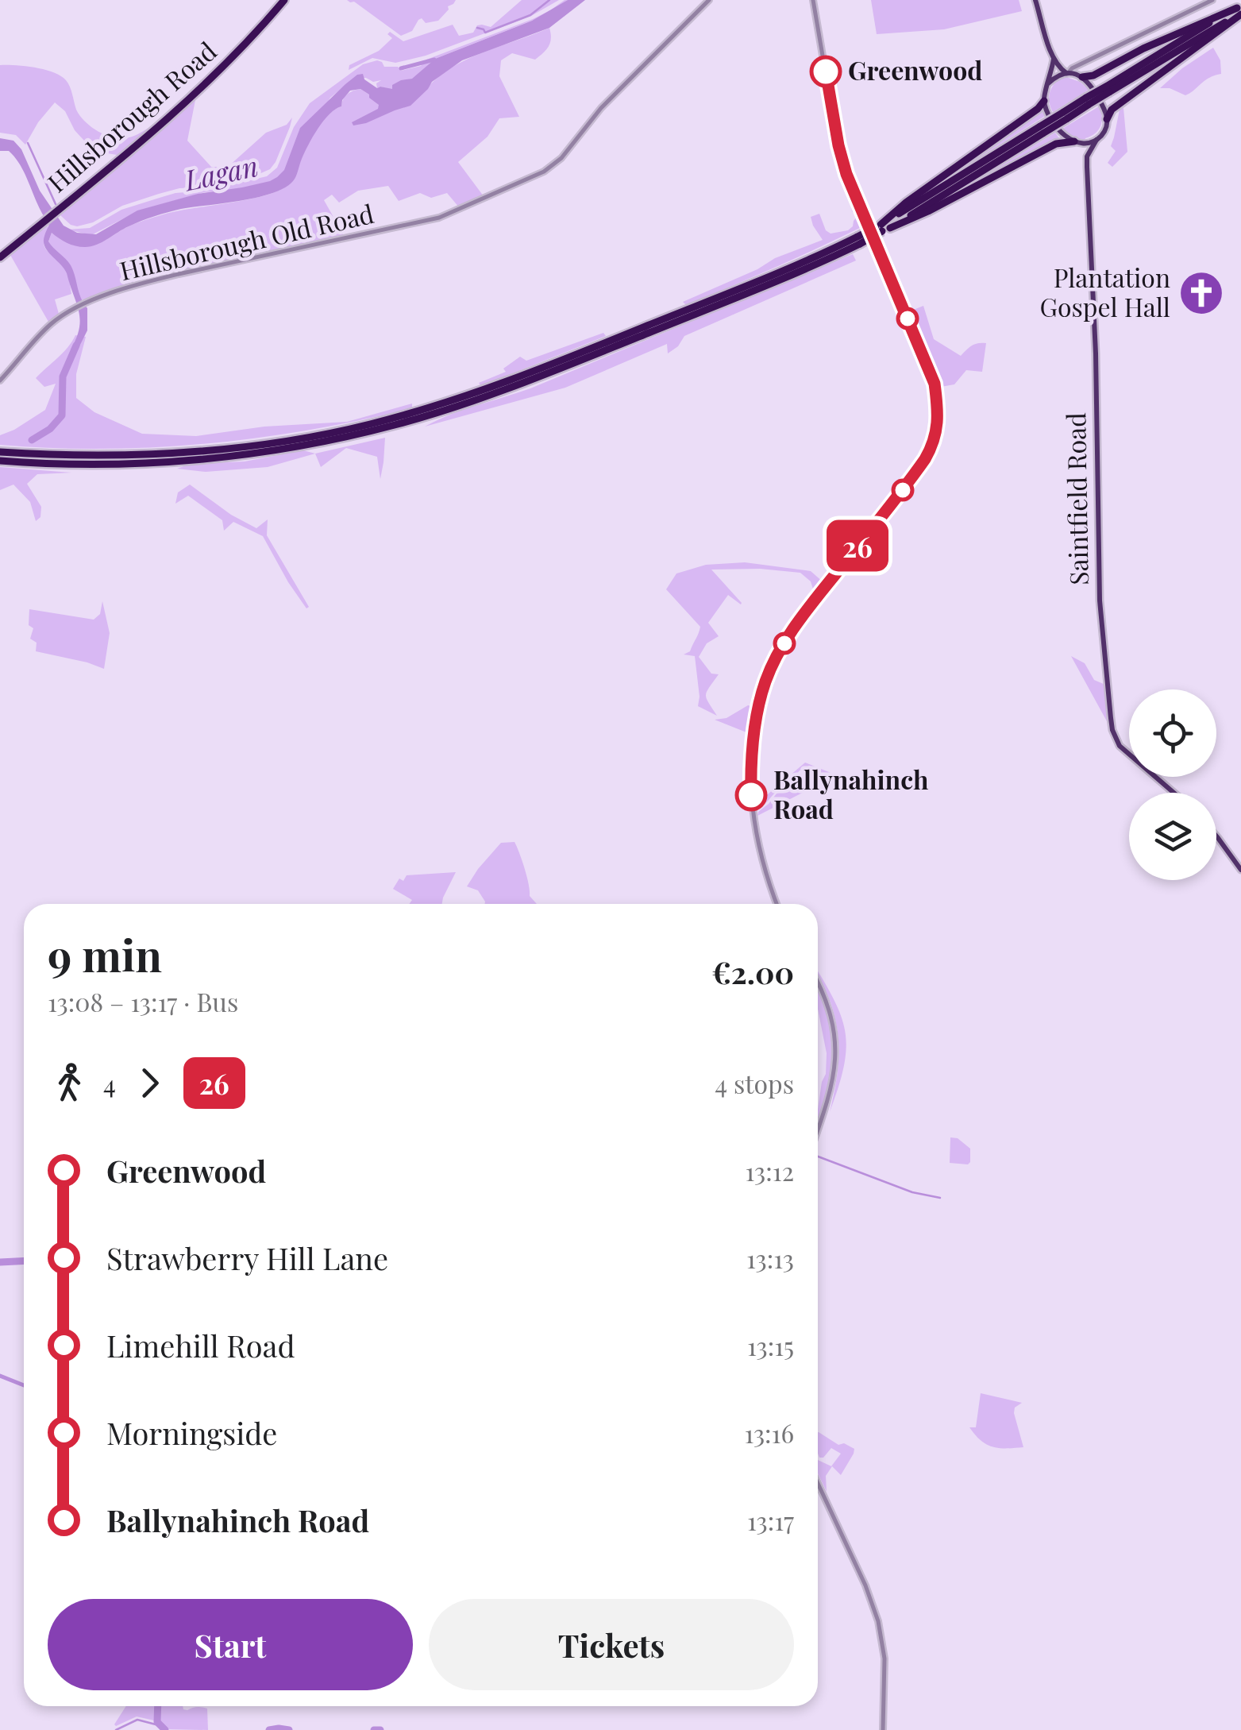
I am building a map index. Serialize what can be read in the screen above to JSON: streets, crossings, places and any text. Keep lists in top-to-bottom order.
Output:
{
  "streets": {
    "highway": ["Hillsborough Road"],
    "main road": ["Saintfield Road"],
    "street": ["Hillsborough Old Road"]
  },
  "water": ["Lagan"],
  "places": {
    "other": ["Greenwood", "Ballynahinch Road"],
    "church": ["Plantation Gospel Hall"]
  },
  "lines": ["bus line 26"],
  "page": {
    "on_map": "26",
    "heading": ["9 min", "13:08 – 13:17 · Bus", "€2.00"],
    "legs": ["4", "26", "4 stops"],
    "list": [
      {
        "name": "Greenwood",
        "value": "13:12"
      },
      {
        "name": "Strawberry Hill Lane",
        "value": "13:13"
      },
      {
        "name": "Limehill Road",
        "value": "13:15"
      },
      {
        "name": "Morningside",
        "value": "13:16"
      },
      {
        "name": "Ballynahinch Road",
        "value": "13:17"
      }
    ],
    "buttons": ["Start", "Tickets"]
  }
}
